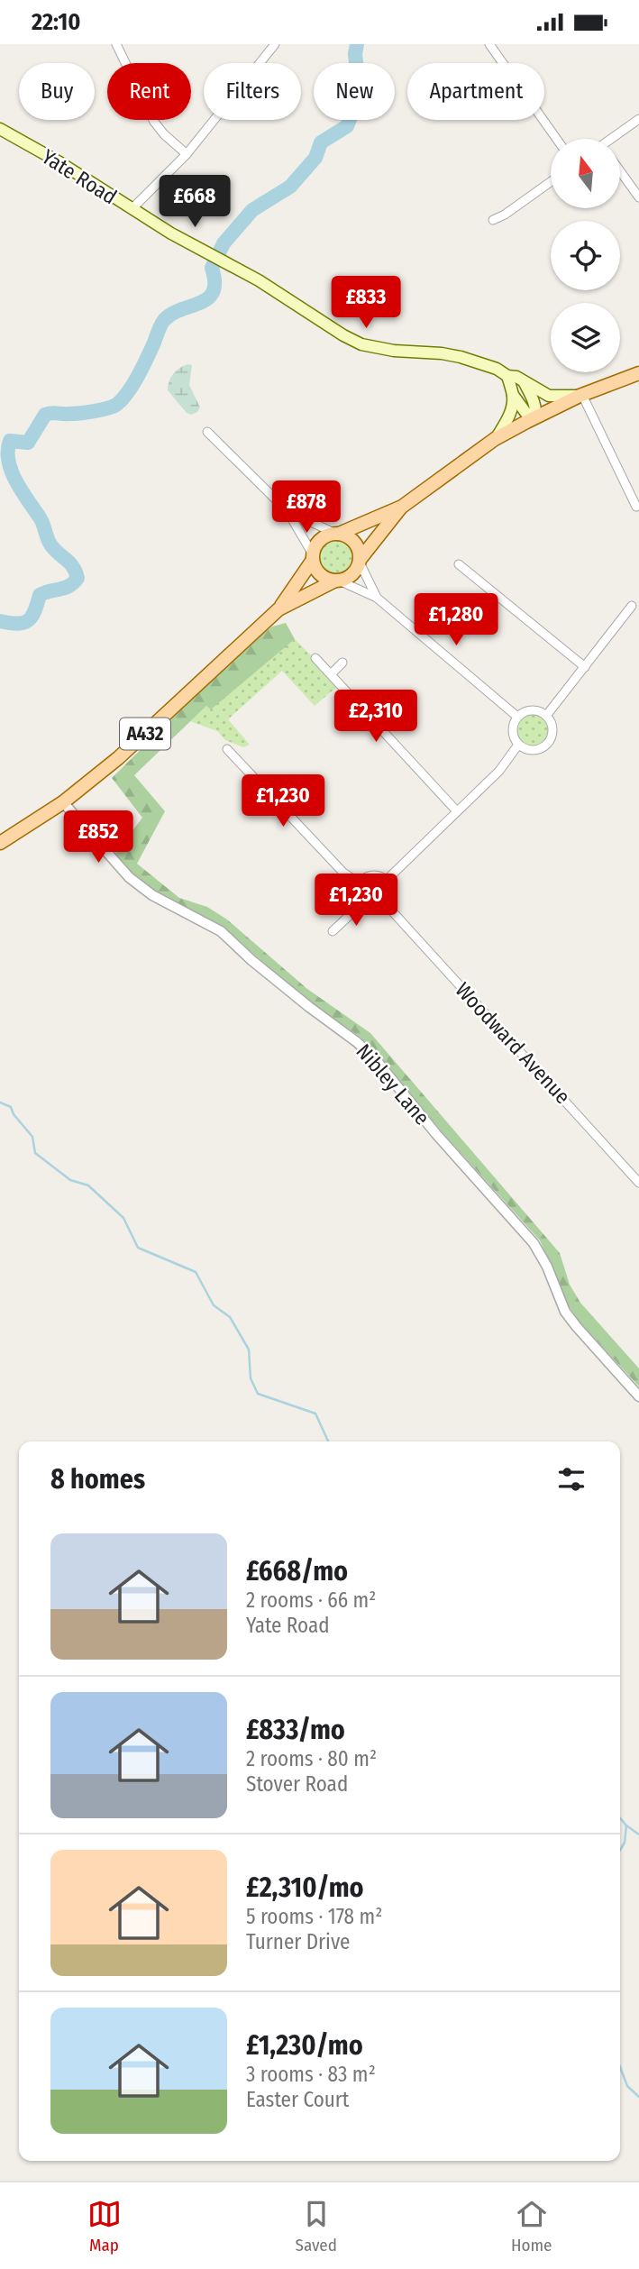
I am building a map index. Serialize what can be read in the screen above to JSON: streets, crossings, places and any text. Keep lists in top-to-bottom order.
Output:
{
  "streets": {
    "main road": ["Yate Road", "A432"],
    "street": ["Woodward Avenue", "Nibley Lane"]
  },
  "crossings": [
    ["A432", "Nibley Lane"]
  ],
  "north": "top",
  "page": {
    "status": "22:10",
    "chip": [
      "Buy",
      "Rent",
      "Filters",
      "New",
      "Apartment"
    ],
    "price": [
      "£668",
      "£833",
      "£878",
      "£1,280",
      "£2,310",
      "£1,230",
      "£852",
      "£1,230"
    ],
    "heading": "8 homes",
    "list": [
      {
        "name": "£668/mo",
        "note": "2 rooms · 66 m² · Yate Road"
      },
      {
        "name": "£833/mo",
        "note": "2 rooms · 80 m² · Stover Road"
      },
      {
        "name": "£2,310/mo",
        "note": "5 rooms · 178 m² · Turner Drive"
      },
      {
        "name": "£1,230/mo",
        "note": "3 rooms · 83 m² · Easter Court"
      }
    ],
    "tabs": ["Map", "Saved", "Home"]
  }
}
